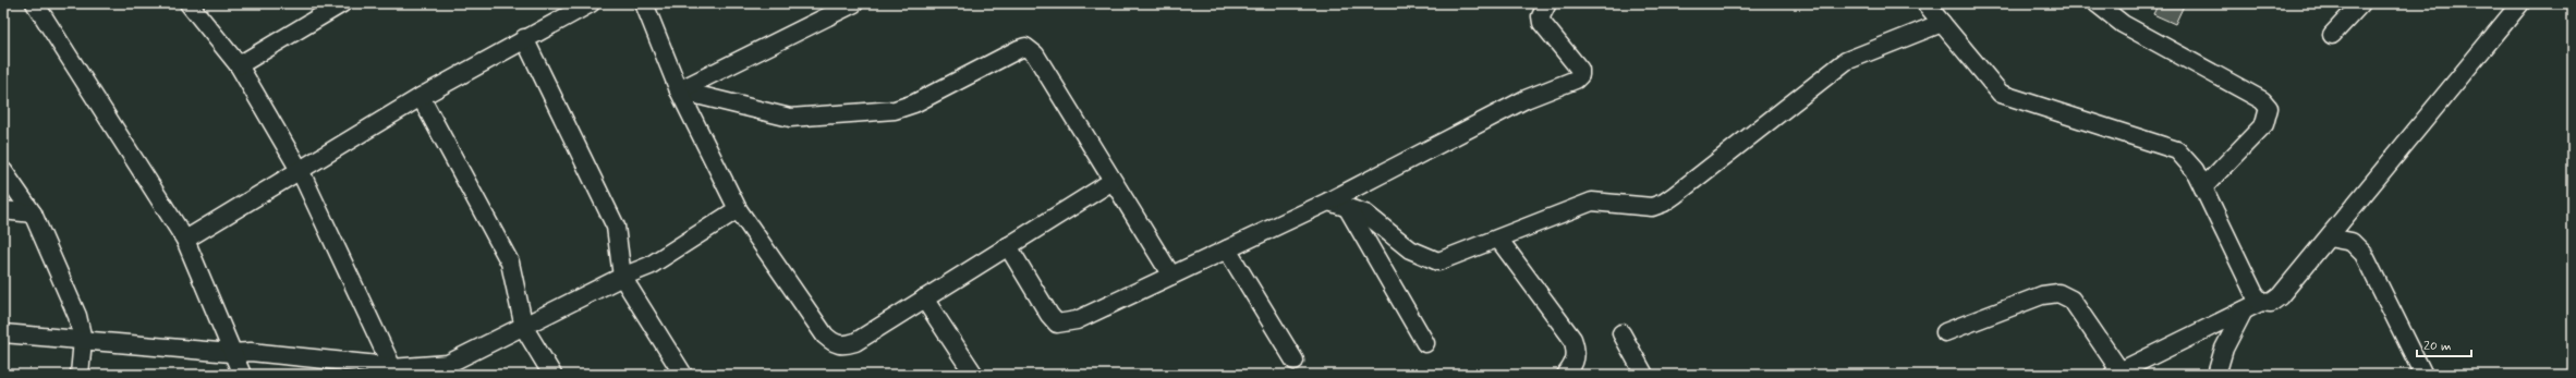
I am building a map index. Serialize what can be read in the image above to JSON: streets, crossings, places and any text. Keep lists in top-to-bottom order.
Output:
{
  "scale_bar": "20 m"
}
